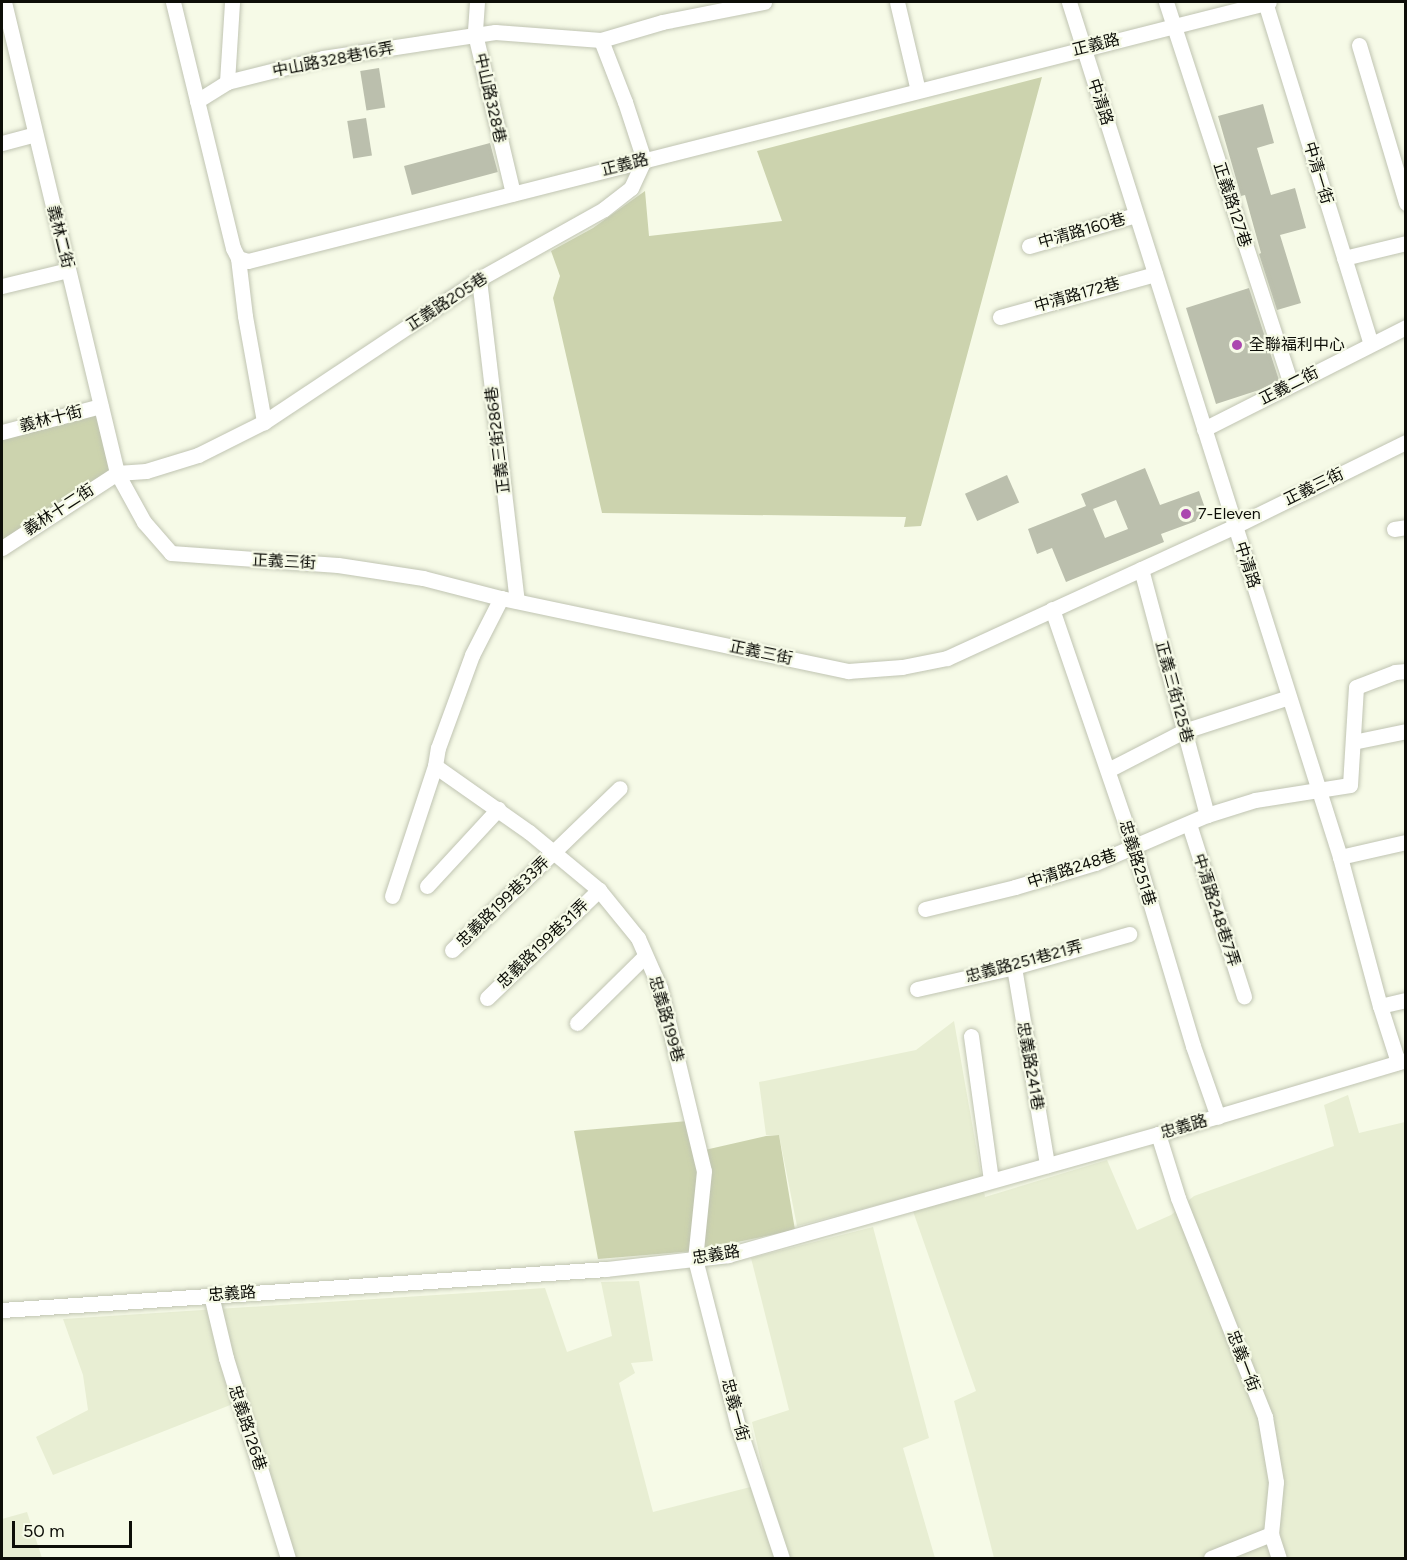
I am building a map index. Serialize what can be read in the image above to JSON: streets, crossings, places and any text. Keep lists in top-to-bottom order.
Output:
{
  "streets": {
    "street": [
      "正義路",
      "中山路328巷16弄",
      "中山路328巷",
      "中清路",
      "中清一街",
      "正義路127巷",
      "中清路160巷",
      "義林二街",
      "中清路172巷",
      "正義路205巷",
      "正義二街",
      "義林十街",
      "正義三街286巷",
      "正義三街",
      "義林十二街",
      "正義三街125巷",
      "忠義路251巷",
      "中清路248巷",
      "忠義路199巷33弄",
      "中清路248巷7弄",
      "忠義路199巷31弄",
      "忠義路251巷21弄",
      "忠義路199巷",
      "忠義路241巷",
      "忠義路",
      "忠義一街",
      "忠義路126巷"
    ]
  },
  "crossings": [
    ["正義路", "中山路328巷"],
    ["正義路", "中清路"],
    ["正義路", "中清一街"],
    ["正義路", "正義路127巷"],
    ["正義路", "正義路205巷"],
    ["中山路328巷16弄", "中山路328巷"],
    ["中清路", "中清路160巷"],
    ["中清路", "中清路172巷"],
    ["中清路", "正義二街"],
    ["中清路", "正義三街"],
    ["中清路", "中清路248巷"],
    ["中清路", "忠義路"],
    ["中清一街", "正義二街"],
    ["正義路127巷", "正義二街"],
    ["義林二街", "正義路205巷"],
    ["義林二街", "義林十街"],
    ["義林二街", "正義三街"],
    ["義林二街", "義林十二街"],
    ["正義路205巷", "正義三街286巷"],
    ["正義路205巷", "正義三街"],
    ["正義路205巷", "義林十二街"],
    ["正義三街286巷", "正義三街"],
    ["正義三街", "義林十二街"],
    ["正義三街", "正義三街125巷"],
    ["正義三街", "忠義路251巷"],
    ["正義三街125巷", "中清路248巷"],
    ["忠義路251巷", "中清路248巷"],
    ["忠義路251巷", "忠義路"],
    ["中清路248巷", "中清路248巷7弄"],
    ["忠義路199巷33弄", "忠義路199巷"],
    ["忠義路199巷31弄", "忠義路199巷"],
    ["忠義路251巷21弄", "忠義路241巷"],
    ["忠義路199巷", "忠義路"],
    ["忠義路199巷", "忠義一街"],
    ["忠義路241巷", "忠義路"],
    ["忠義路", "忠義一街"],
    ["忠義路", "忠義路126巷"]
  ],
  "places": ["全聯福利中心", "7-Eleven"],
  "scale_bar": "50 m"
}
